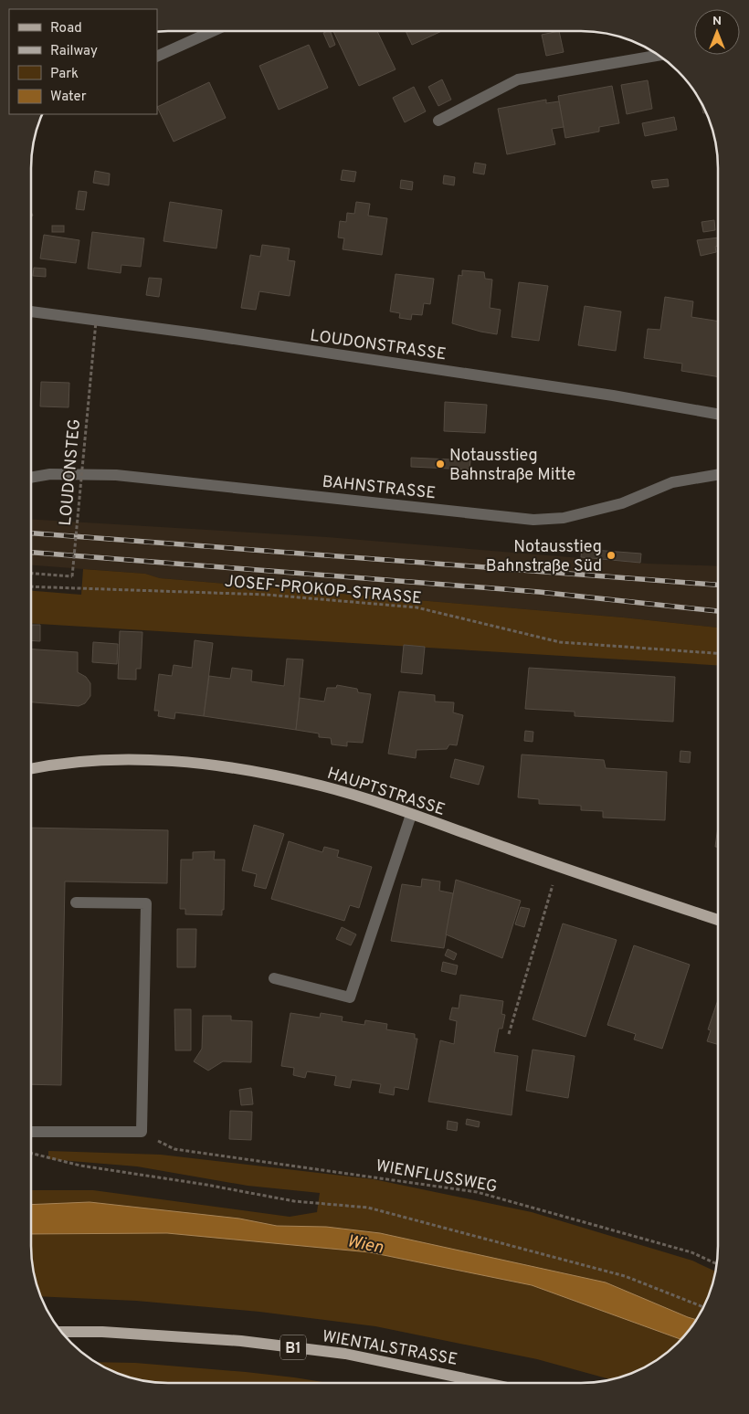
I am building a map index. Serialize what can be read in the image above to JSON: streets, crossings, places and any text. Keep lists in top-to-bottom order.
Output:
{
  "streets": {
    "main road": ["HAUPTSTRASSE", "B1", "WIENTALSTRASSE"],
    "street": ["LOUDONSTRASSE", "BAHNSTRASSE"],
    "path": ["LOUDONSTEG", "JOSEF-PROKOP-STRASSE", "WIENFLUSSWEG"]
  },
  "crossings": [
    ["LOUDONSTRASSE", "LOUDONSTEG"]
  ],
  "water": ["Wien"],
  "places": ["Notausstieg Bahnstraße Mitte", "Notausstieg Bahnstraße Süd"],
  "legend": [
    "Road",
    "Railway",
    "Park",
    "Water"
  ],
  "north": "top"
}
